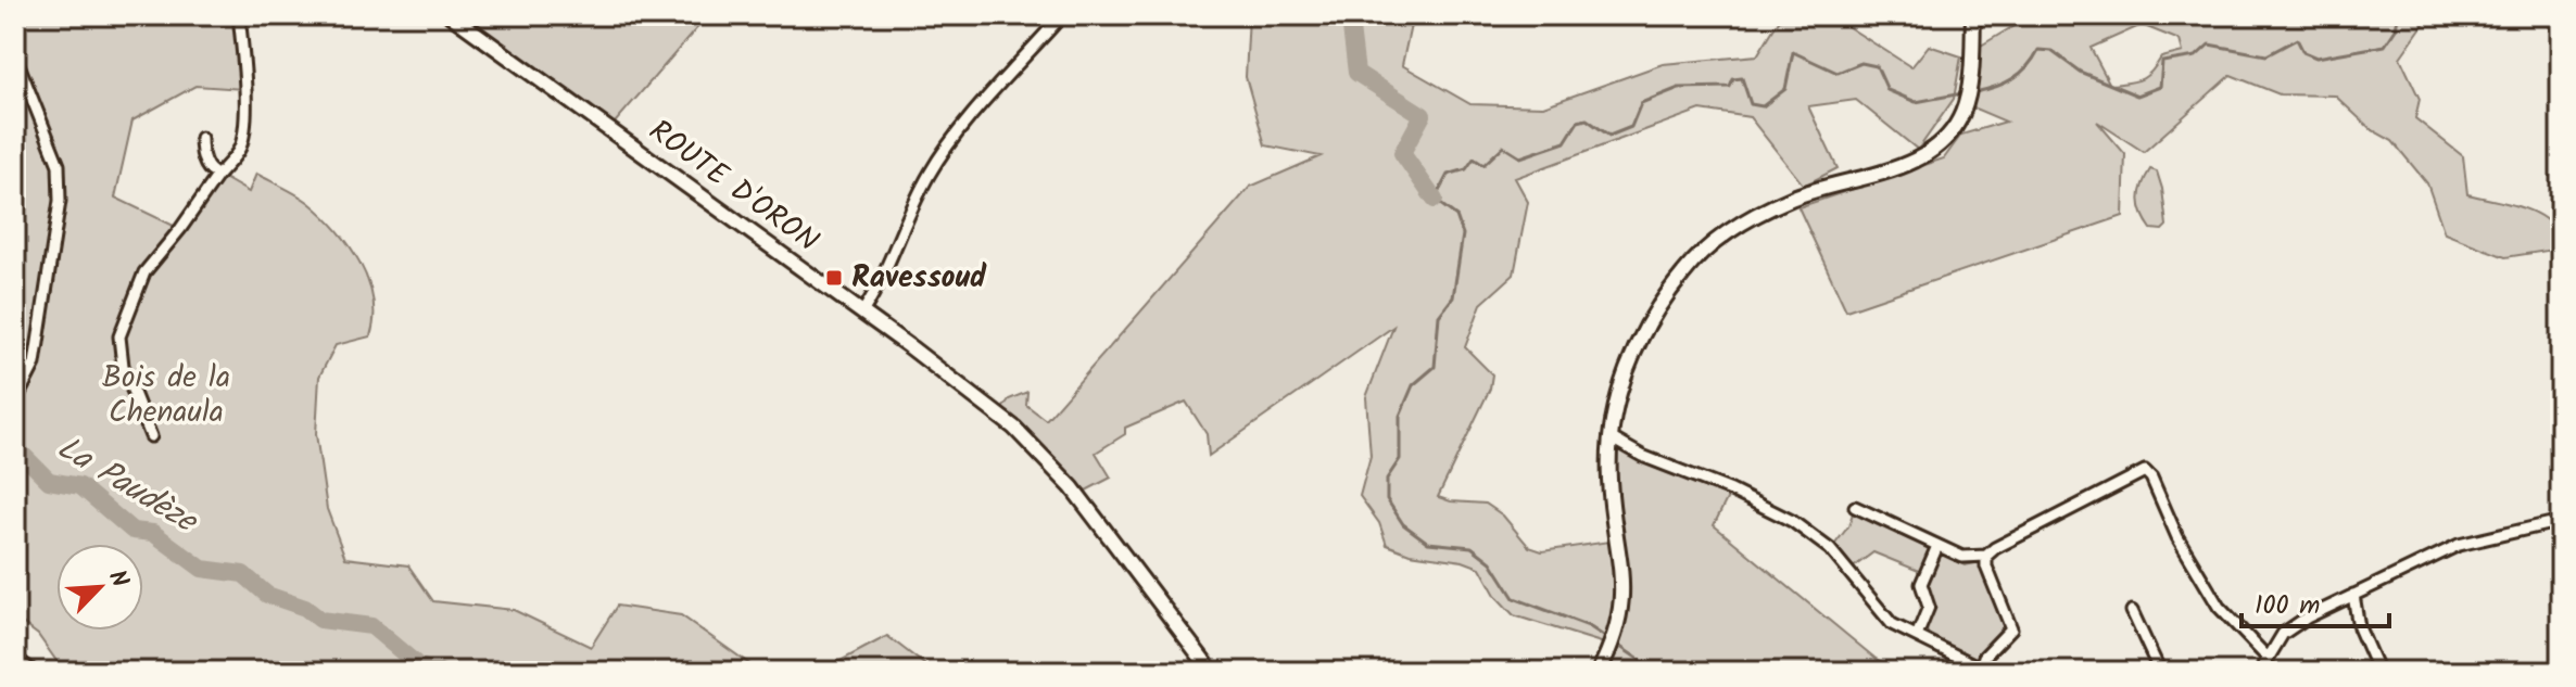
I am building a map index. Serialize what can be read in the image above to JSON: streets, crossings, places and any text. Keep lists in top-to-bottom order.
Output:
{
  "streets": {
    "main road": ["ROUTE D'ORON"]
  },
  "water": ["La Paudèze"],
  "parks": ["Bois de la Chenaula"],
  "places": {
    "transit": ["Ravessoud"]
  },
  "scale_bar": "100 m",
  "north": "top right"
}
